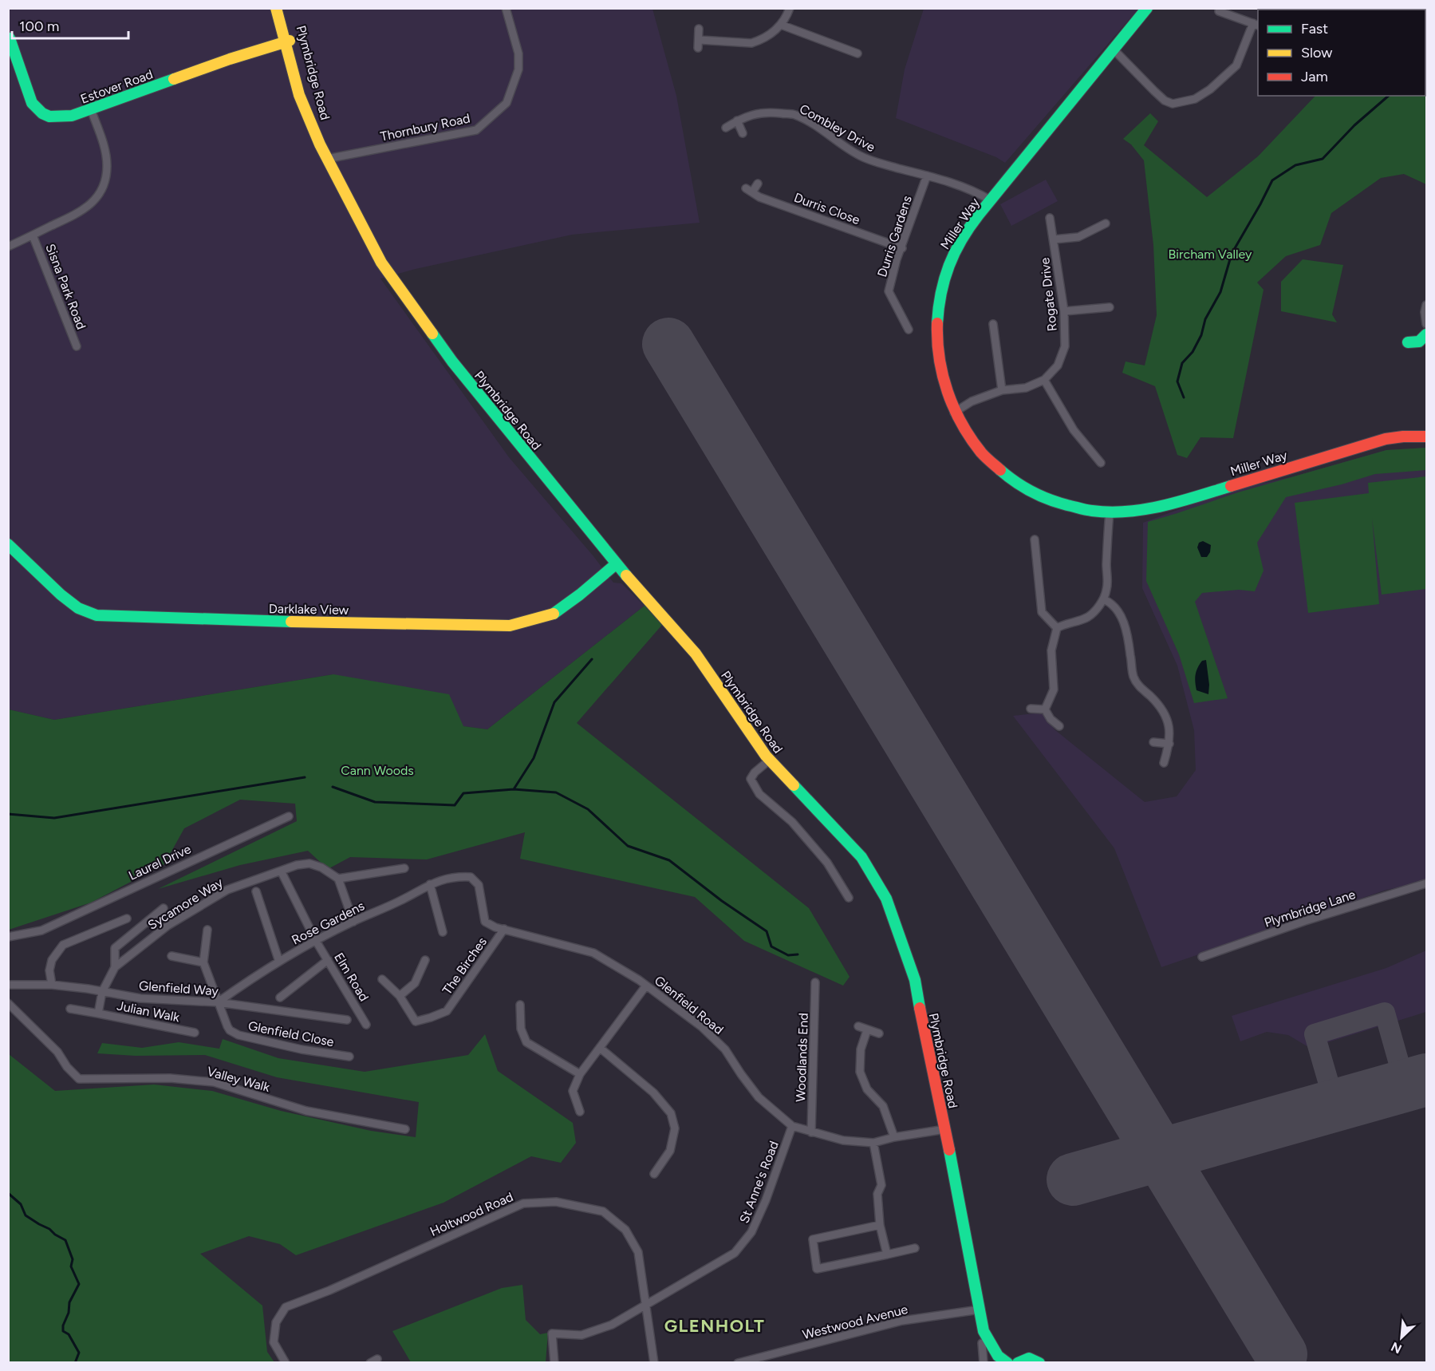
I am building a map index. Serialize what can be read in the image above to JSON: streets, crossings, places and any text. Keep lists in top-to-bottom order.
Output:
{
  "streets": {
    "main road": [
      "Plymbridge Road",
      "Estover Road",
      "Miller Way",
      "Darklake View"
    ],
    "street": [
      "Thornbury Road",
      "Combley Drive",
      "Durris Close",
      "Durris Gardens",
      "Sisna Park Road",
      "Rogate Drive",
      "Laurel Drive",
      "Sycamore Way",
      "Plymbridge Lane",
      "Rose Gardens",
      "The Birches",
      "Elm Road",
      "Glenfield Way",
      "Glenfield Road",
      "Julian Walk",
      "Glenfield Close",
      "Woodlands End",
      "Valley Walk",
      "St Anne's Road",
      "Holtwood Road",
      "Westwood Avenue"
    ]
  },
  "crossings": [
    ["Plymbridge Road", "Estover Road"],
    ["Plymbridge Road", "Thornbury Road"],
    ["Plymbridge Road", "Darklake View"],
    ["Plymbridge Road", "Glenfield Road"],
    ["Plymbridge Road", "Westwood Avenue"],
    ["Estover Road", "Sisna Park Road"],
    ["Combley Drive", "Miller Way"],
    ["Combley Drive", "Durris Gardens"],
    ["Durris Close", "Durris Gardens"],
    ["Miller Way", "Rogate Drive"],
    ["Sycamore Way", "Elm Road"],
    ["Sycamore Way", "Glenfield Way"],
    ["Sycamore Way", "Julian Walk"],
    ["Rose Gardens", "Elm Road"],
    ["Rose Gardens", "Glenfield Way"],
    ["Rose Gardens", "Glenfield Road"],
    ["Rose Gardens", "Glenfield Close"],
    ["The Birches", "Glenfield Road"],
    ["Glenfield Way", "Julian Walk"],
    ["Glenfield Way", "Glenfield Close"],
    ["Glenfield Road", "Woodlands End"],
    ["Glenfield Road", "St Anne's Road"],
    ["St Anne's Road", "Holtwood Road"]
  ],
  "districts": ["GLENHOLT"],
  "parks": ["Bircham Valley", "Cann Woods"],
  "legend": ["Fast", "Slow", "Jam"],
  "scale_bar": "100 m",
  "north": "bottom left"
}
